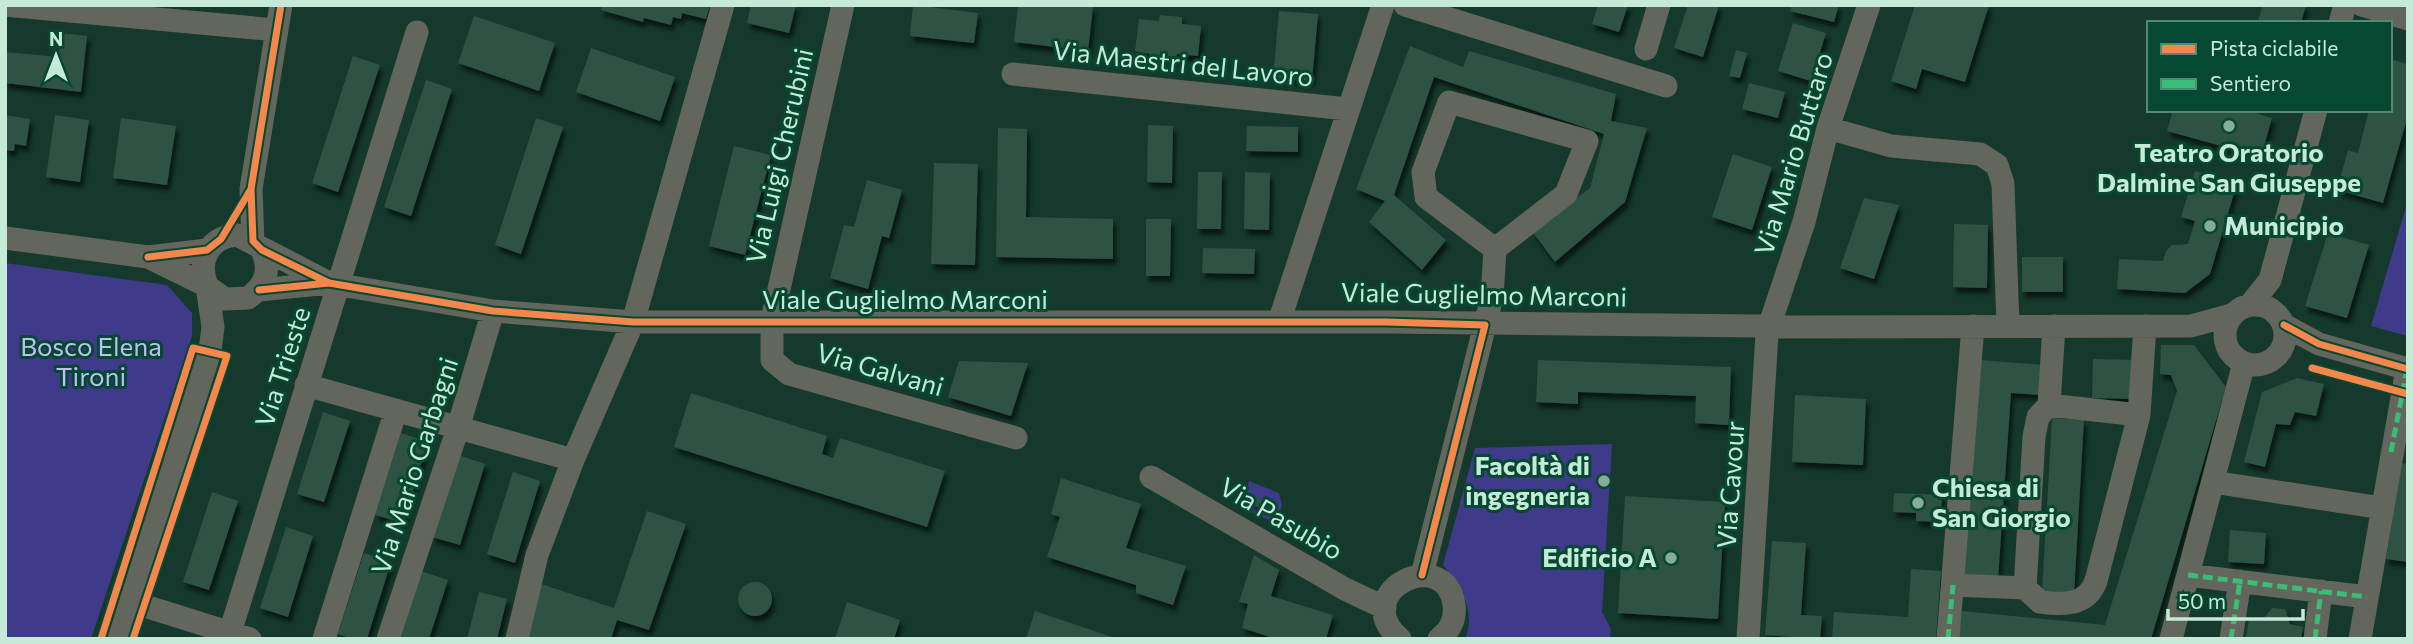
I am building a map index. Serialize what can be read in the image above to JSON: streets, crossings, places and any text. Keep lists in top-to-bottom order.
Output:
{
  "streets": {
    "street": [
      "Via Maestri del Lavoro",
      "Via Mario Buttaro",
      "Via Luigi Cherubini",
      "Viale Guglielmo Marconi",
      "Via Trieste",
      "Via Galvani",
      "Via Mario Garbagni",
      "Via Cavour",
      "Via Pasubio"
    ]
  },
  "crossings": [
    ["Via Maestri del Lavoro", "Viale Guglielmo Marconi"],
    ["Via Mario Buttaro", "Viale Guglielmo Marconi"],
    ["Via Mario Buttaro", "Via Cavour"],
    ["Via Luigi Cherubini", "Viale Guglielmo Marconi"],
    ["Via Luigi Cherubini", "Via Galvani"],
    ["Viale Guglielmo Marconi", "Via Trieste"],
    ["Viale Guglielmo Marconi", "Via Galvani"],
    ["Viale Guglielmo Marconi", "Via Mario Garbagni"],
    ["Viale Guglielmo Marconi", "Via Cavour"]
  ],
  "parks": ["Bosco Elena Tironi"],
  "places": [
    "Teatro Oratorio Dalmine San Giuseppe",
    "Municipio",
    "Facoltà di ingegneria",
    "Chiesa di San Giorgio",
    "Edificio A"
  ],
  "legend": ["Pista ciclabile", "Sentiero"],
  "scale_bar": "50 m",
  "north": "top"
}
